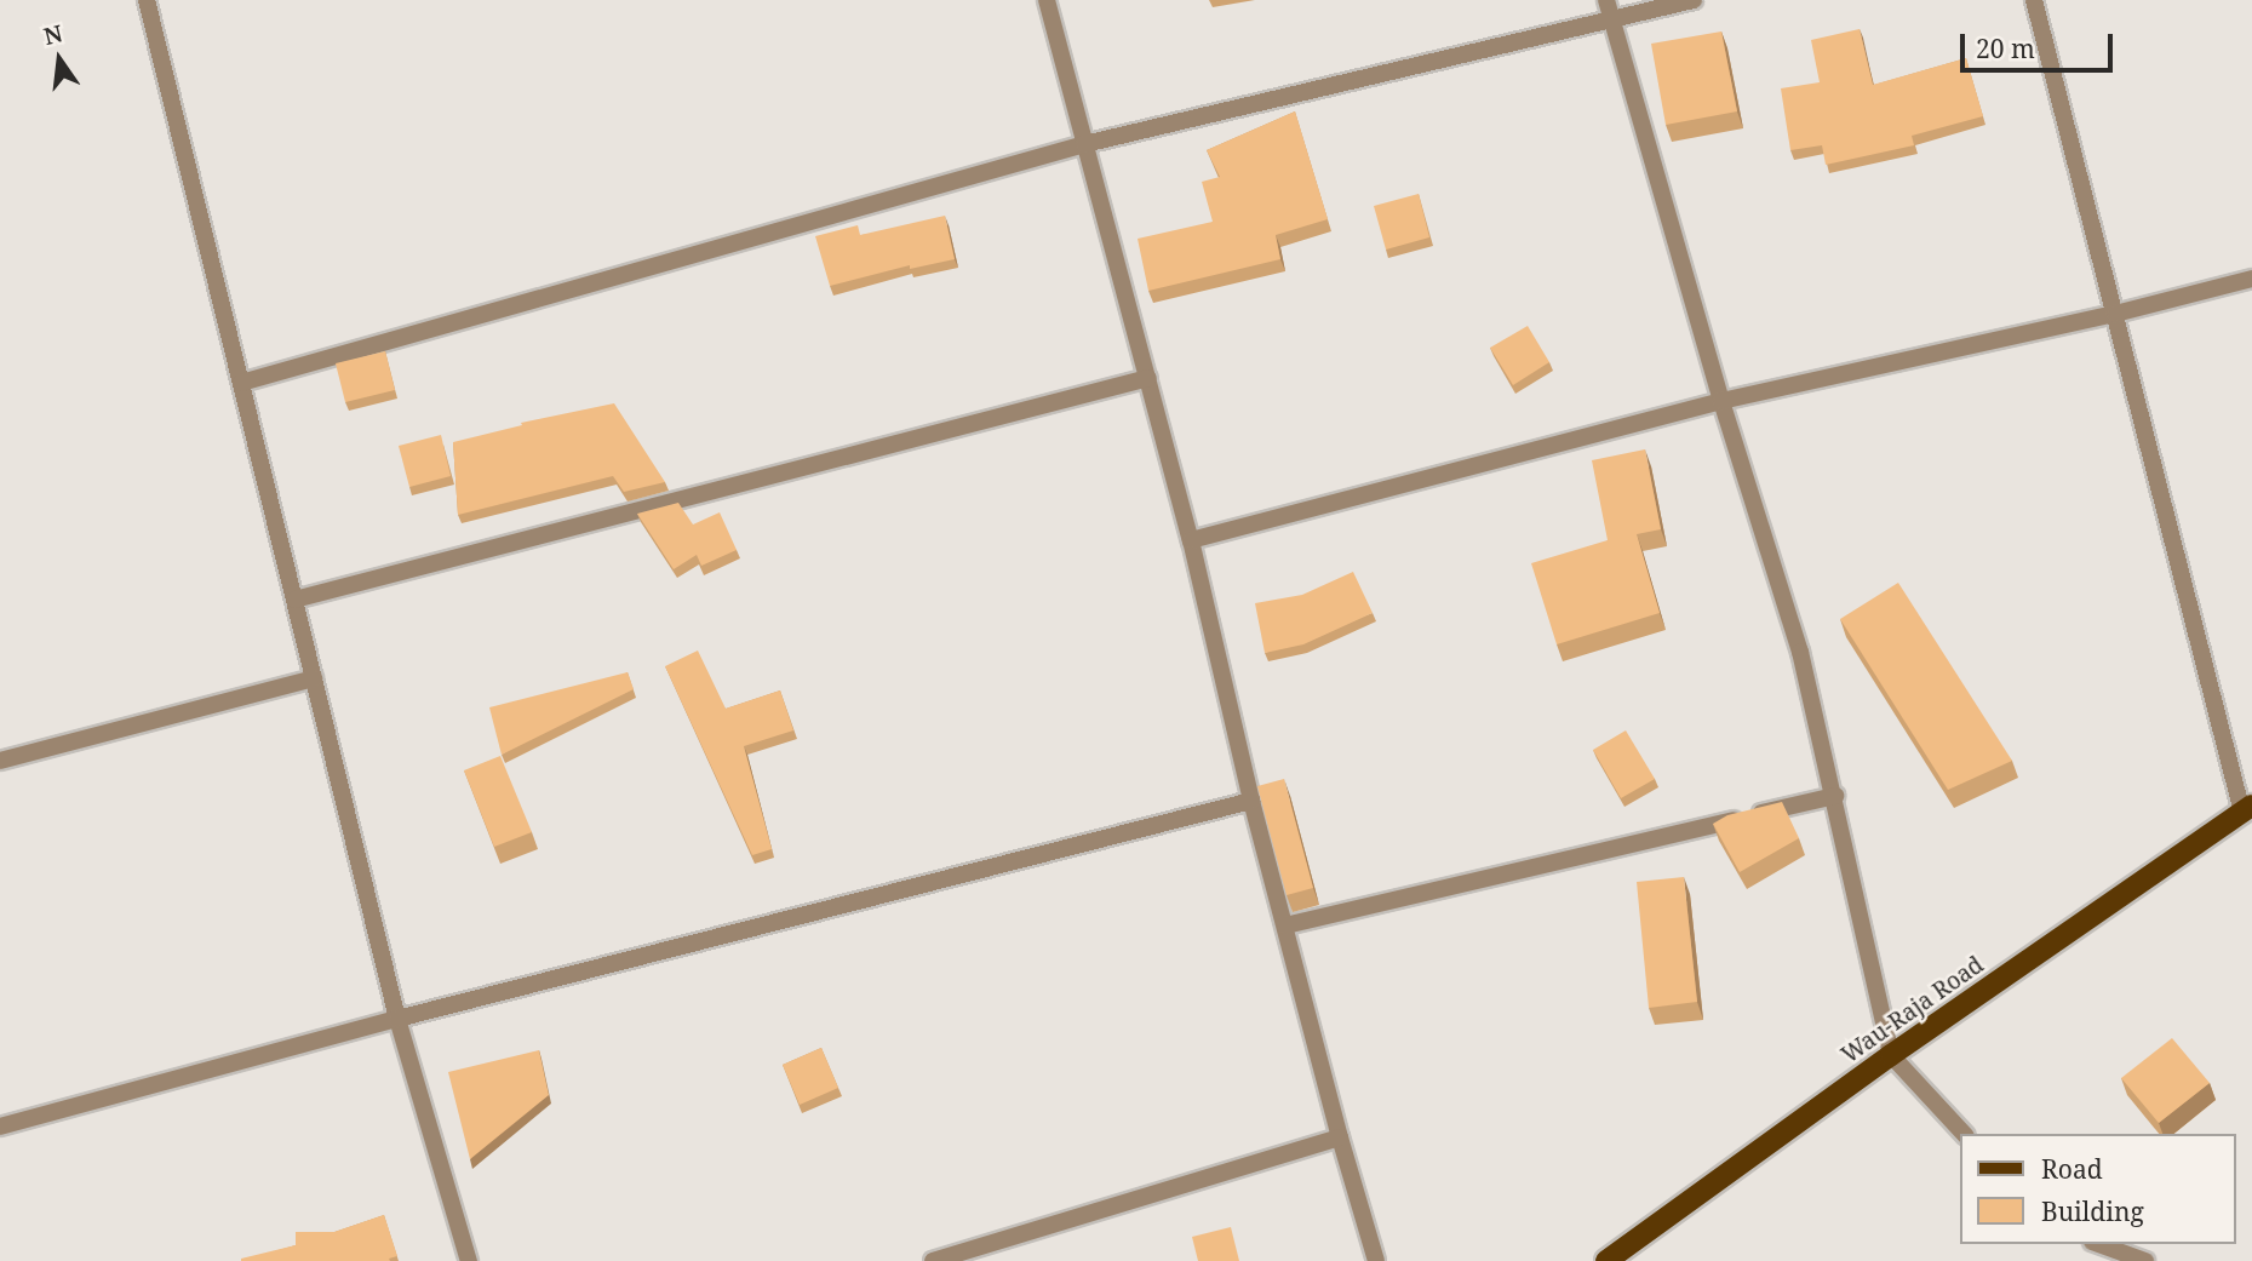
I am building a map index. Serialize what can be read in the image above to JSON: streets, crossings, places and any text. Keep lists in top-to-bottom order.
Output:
{
  "streets": {
    "main road": ["Wau-Raja Road"]
  },
  "legend": ["Road", "Building"],
  "scale_bar": "20 m",
  "north": "top"
}
